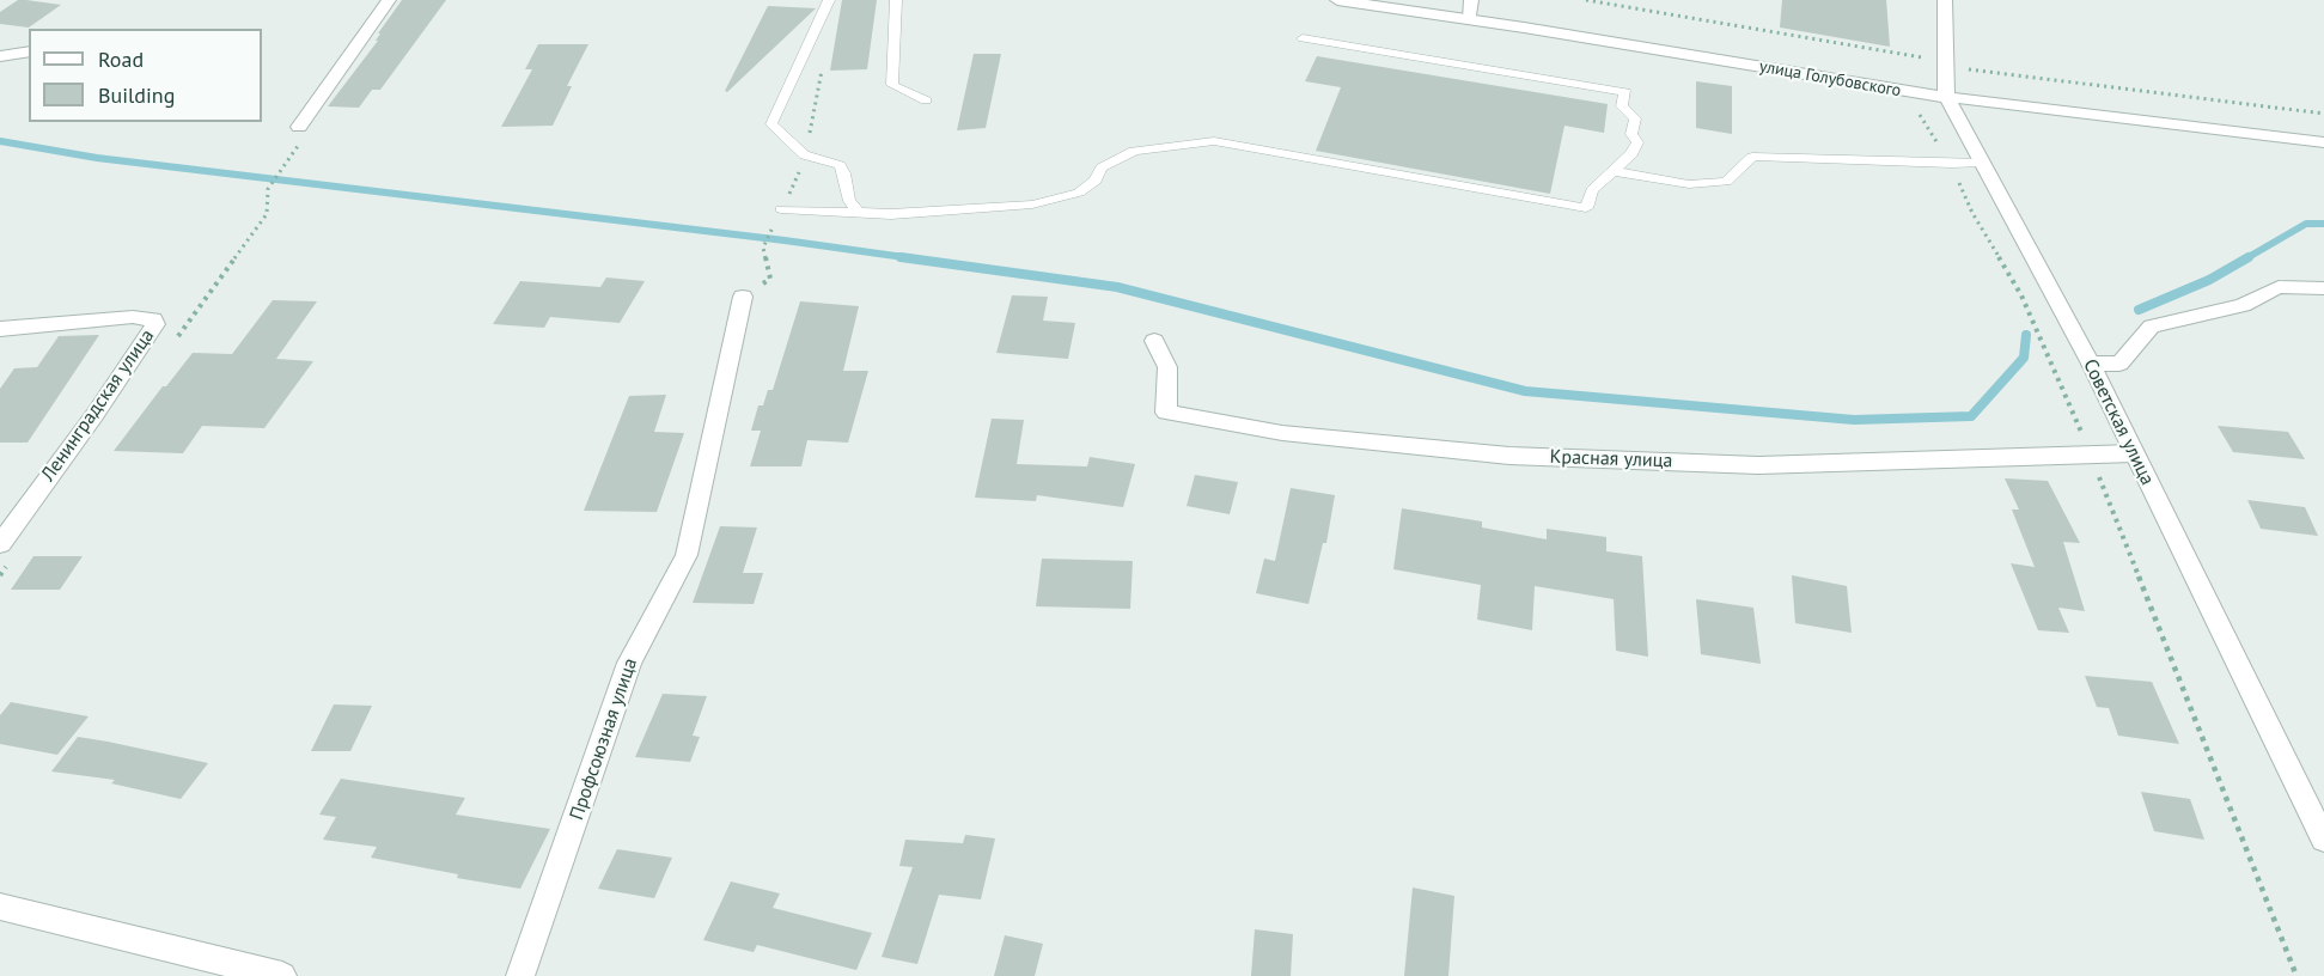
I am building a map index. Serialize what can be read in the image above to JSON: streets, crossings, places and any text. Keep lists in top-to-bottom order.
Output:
{
  "streets": {
    "street": [
      "улица Голубовского",
      "Ленинградская улица",
      "Советская улица",
      "Красная улица",
      "Профсоюзная улица"
    ]
  },
  "crossings": [
    ["улица Голубовского", "Советская улица"],
    ["Советская улица", "Красная улица"]
  ],
  "legend": ["Road", "Building"]
}
